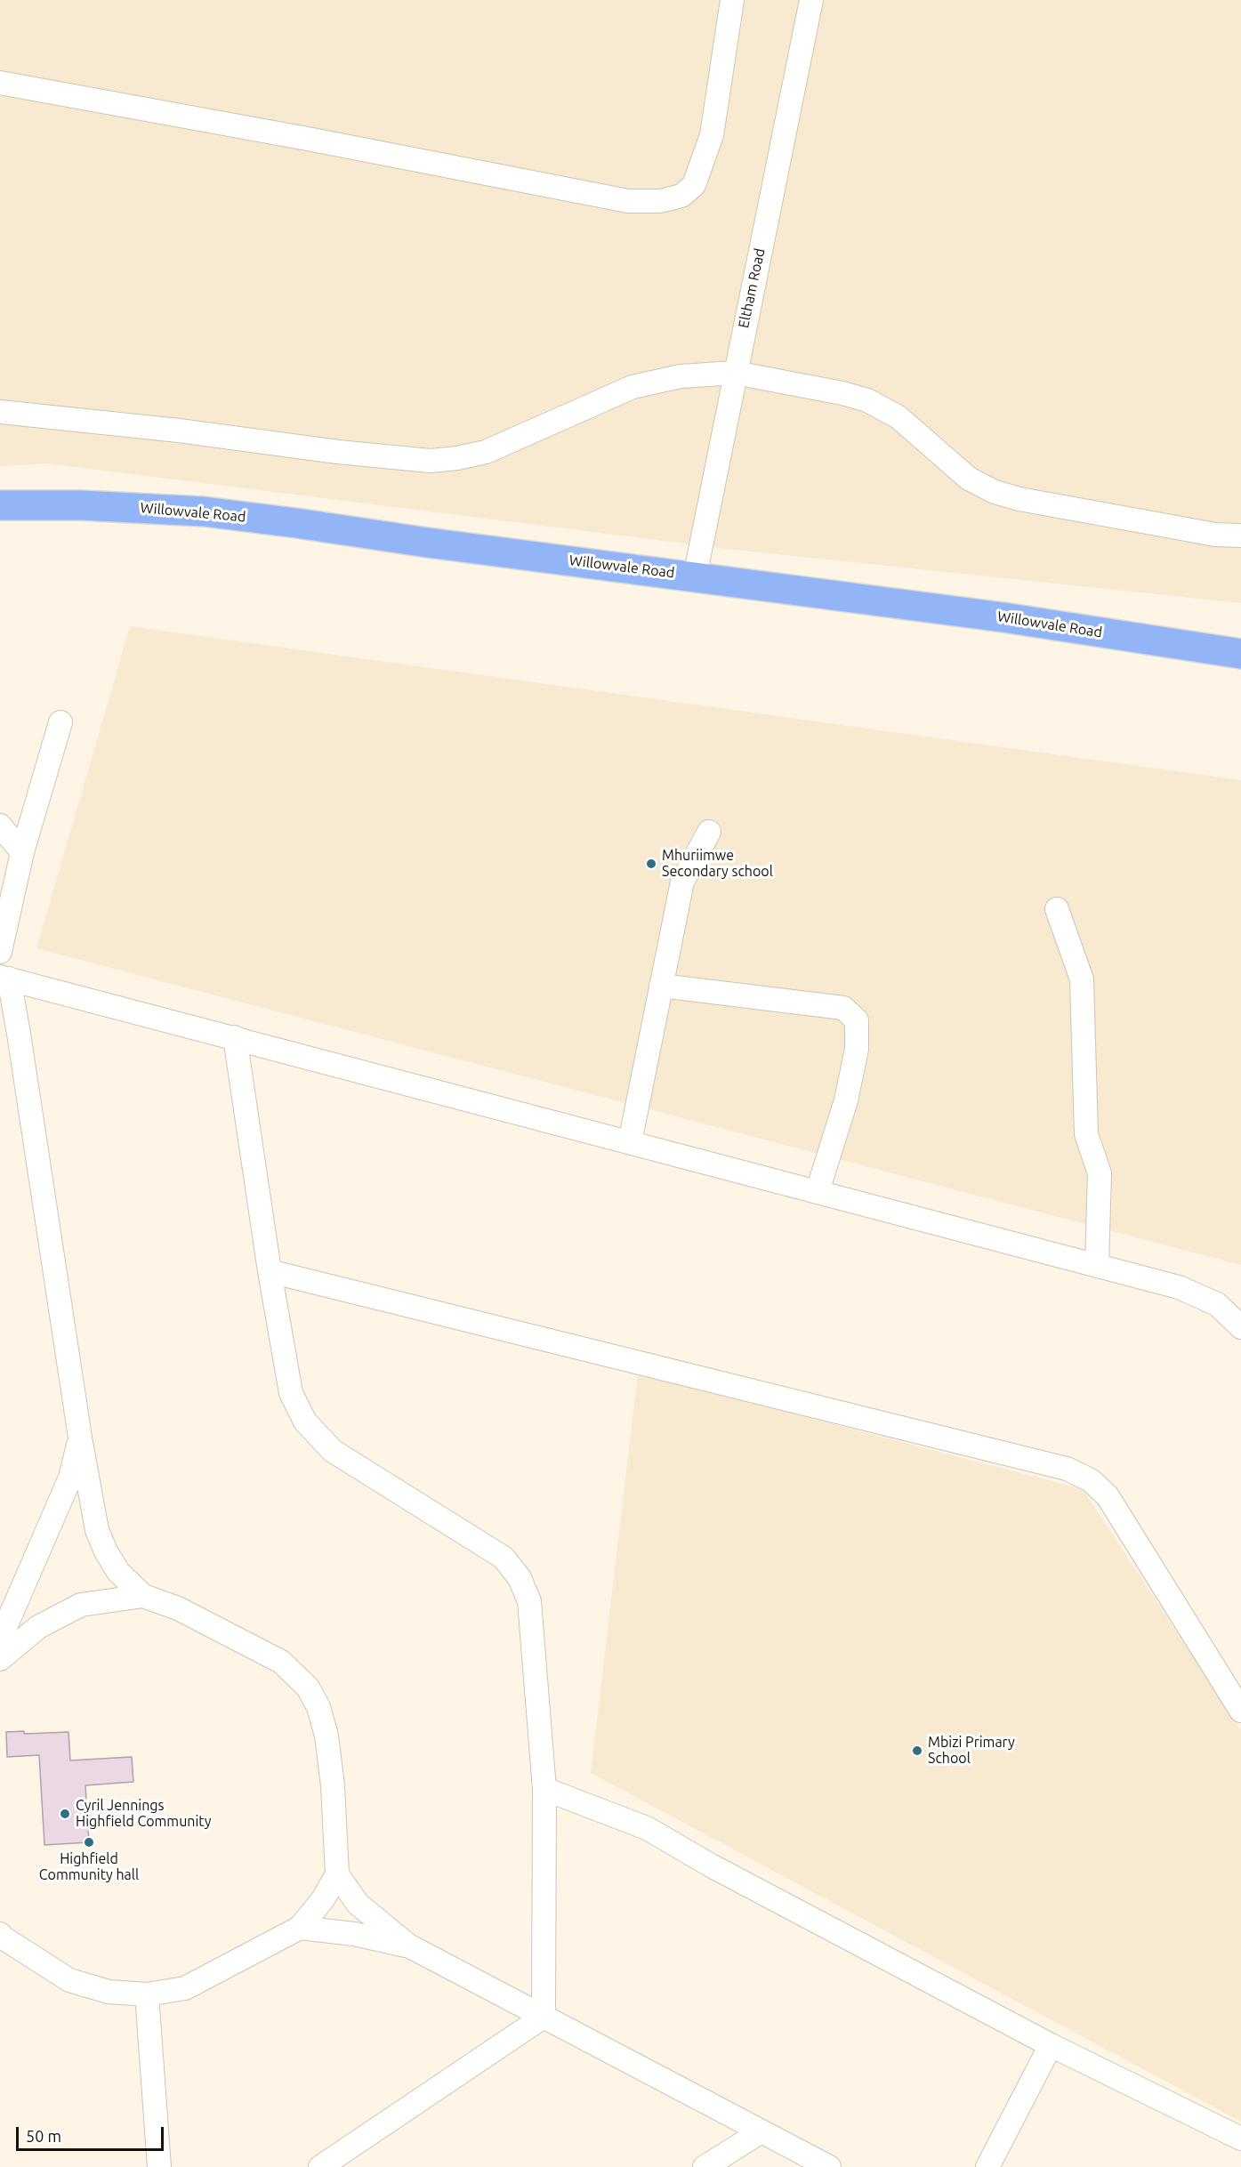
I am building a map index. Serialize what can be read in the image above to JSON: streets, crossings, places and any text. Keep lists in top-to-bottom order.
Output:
{
  "streets": {
    "main road": ["Willowvale Road"],
    "street": ["Eltham Road"]
  },
  "crossings": [
    ["Eltham Road", "Willowvale Road"]
  ],
  "places": [
    "Mhuriimwe Secondary school",
    "Mbizi Primary School",
    "Cyril Jennings Highfield Community",
    "Highfield Community hall"
  ],
  "scale_bar": "50 m"
}
